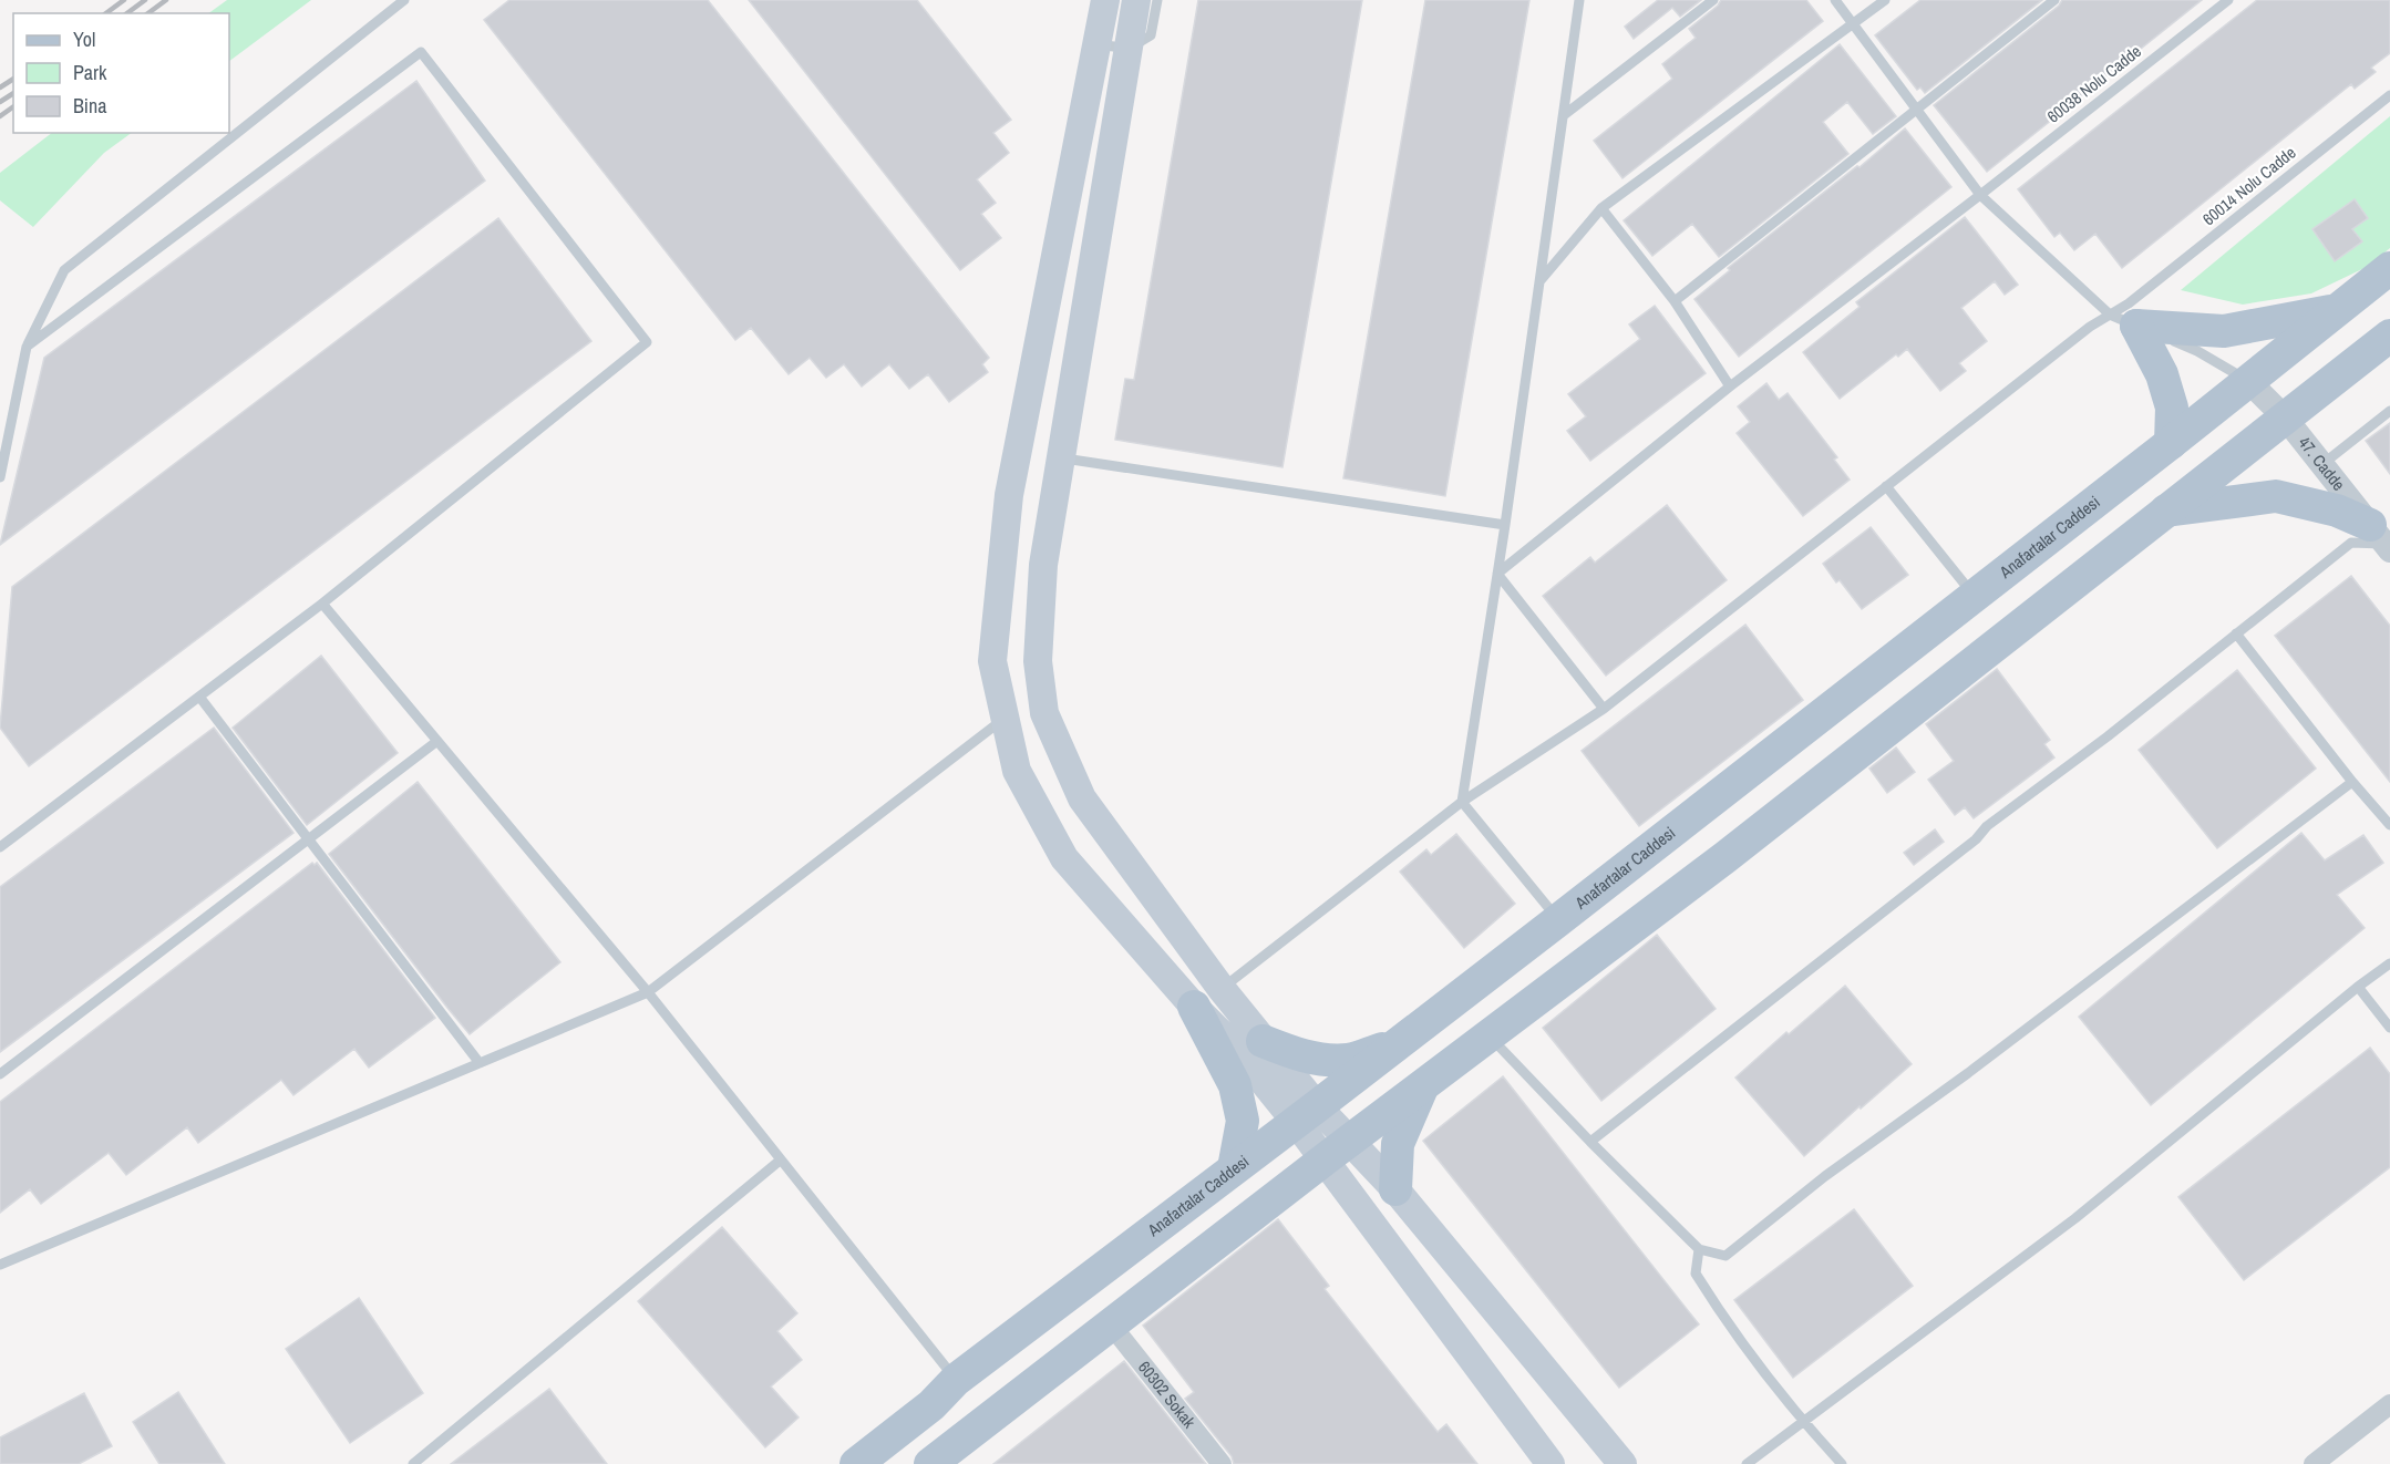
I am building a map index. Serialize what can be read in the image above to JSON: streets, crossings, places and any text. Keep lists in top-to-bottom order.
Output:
{
  "streets": {
    "main road": ["Anafartalar Caddesi"],
    "street": ["47. Cadde", "60302 Sokak"],
    "lane": ["60038 Nolu Cadde", "60014 Nolu Cadde"]
  },
  "crossings": [
    ["47. Cadde", "Anafartalar Caddesi"]
  ],
  "legend": ["Yol", "Park", "Bina"]
}
